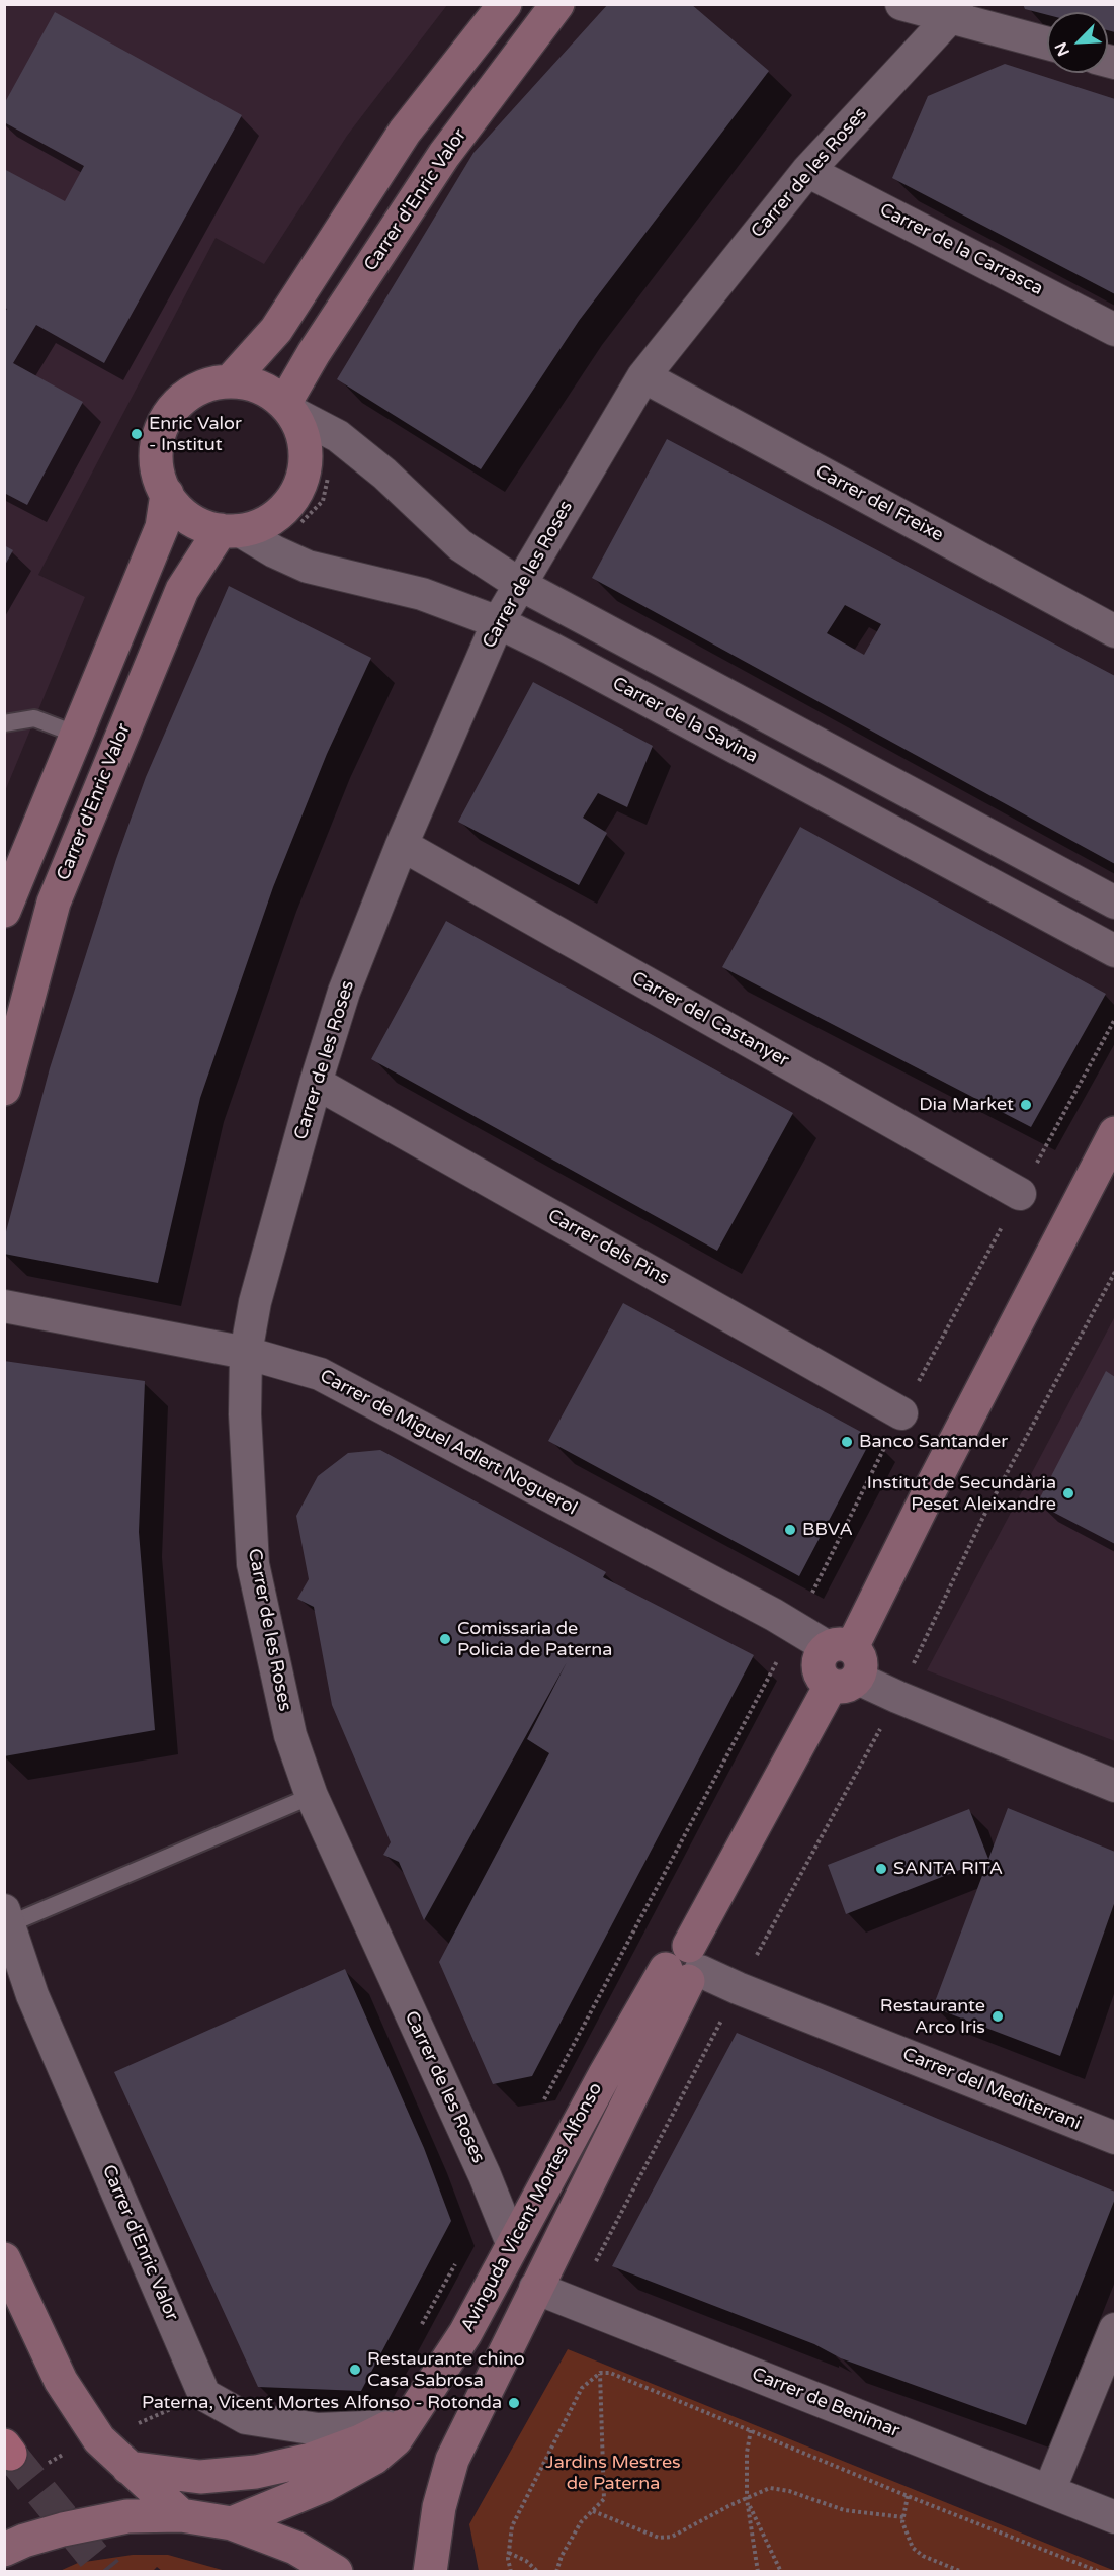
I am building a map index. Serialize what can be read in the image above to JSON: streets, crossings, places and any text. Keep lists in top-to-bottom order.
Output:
{
  "streets": {
    "street": [
      "Carrer de les Roses",
      "Carrer d'Enric Valor",
      "Carrer de la Carrasca",
      "Carrer del Freixe",
      "Carrer de la Savina",
      "Carrer del Castanyer",
      "Carrer dels Pins",
      "Carrer de Miguel Adlert Noguerol",
      "Carrer del Mediterrani",
      "Avinguda Vicent Mortes Alfonso",
      "Carrer de Benimar"
    ]
  },
  "crossings": [
    ["Carrer de les Roses", "Carrer de la Carrasca"],
    ["Carrer de les Roses", "Carrer del Freixe"],
    ["Carrer de les Roses", "Carrer de la Savina"],
    ["Carrer de les Roses", "Carrer del Castanyer"],
    ["Carrer de les Roses", "Carrer dels Pins"],
    ["Carrer de les Roses", "Carrer de Miguel Adlert Noguerol"],
    ["Carrer de les Roses", "Avinguda Vicent Mortes Alfonso"],
    ["Carrer d'Enric Valor", "Carrer de la Savina"],
    ["Carrer d'Enric Valor", "Avinguda Vicent Mortes Alfonso"],
    ["Carrer de Miguel Adlert Noguerol", "Avinguda Vicent Mortes Alfonso"],
    ["Carrer del Mediterrani", "Avinguda Vicent Mortes Alfonso"],
    ["Avinguda Vicent Mortes Alfonso", "Carrer de Benimar"]
  ],
  "parks": ["Jardins Mestres de Paterna"],
  "places": [
    "Enric Valor - Institut",
    "Dia Market",
    "Banco Santander",
    "Institut de Secundària Peset Aleixandre",
    "BBVA",
    "Comissaria de Policia de Paterna",
    "SANTA RITA",
    "Restaurante Arco Iris",
    "Restaurante chino Casa Sabrosa",
    "Paterna, Vicent Mortes Alfonso - Rotonda"
  ],
  "north": "bottom left"
}
